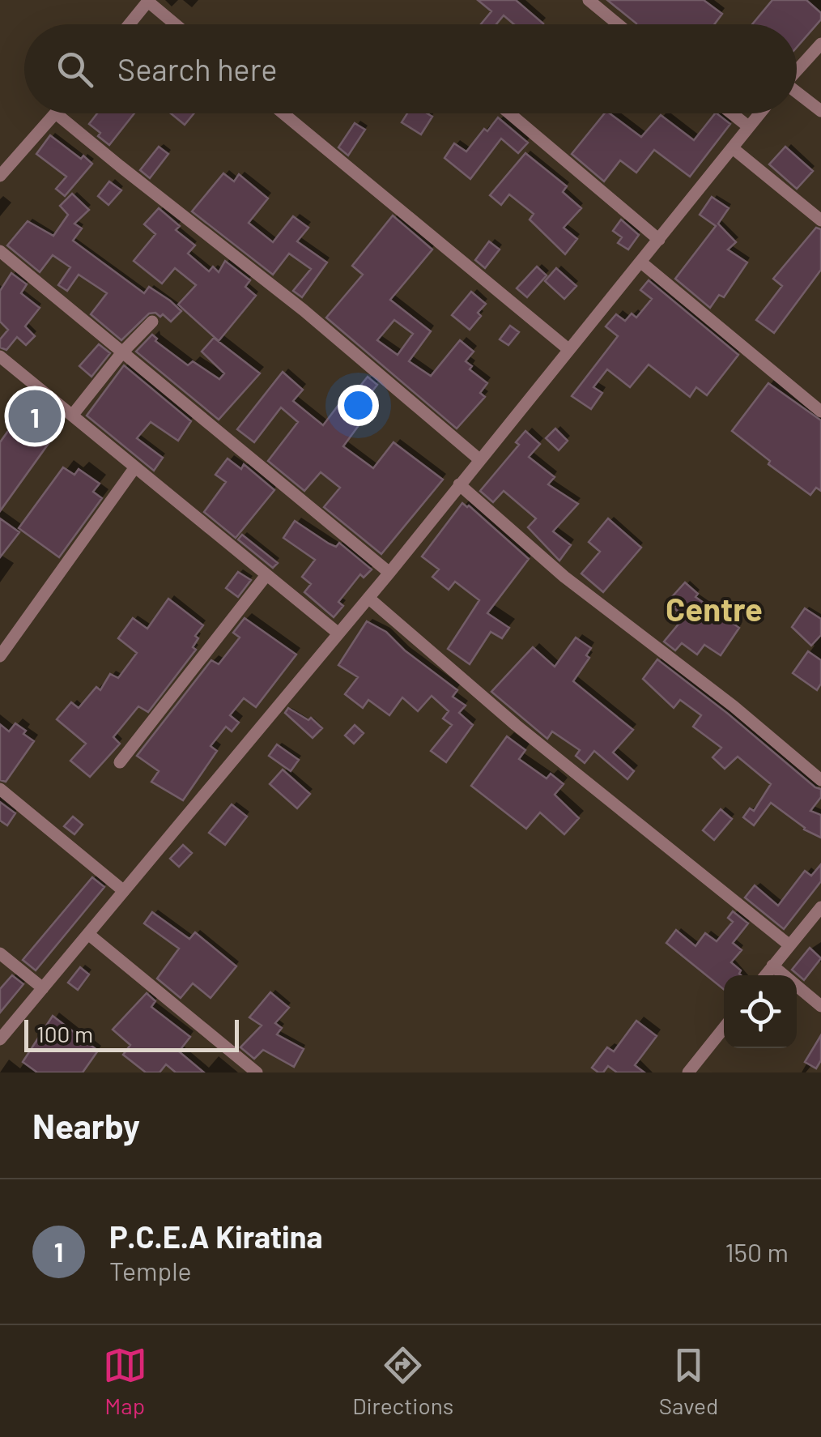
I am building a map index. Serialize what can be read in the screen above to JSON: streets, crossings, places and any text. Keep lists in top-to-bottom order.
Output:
{
  "districts": ["Centre"],
  "scale_bar": "100 m",
  "page": {
    "search": "Search here",
    "pins": "1",
    "scale": "100 m",
    "heading": "Nearby",
    "list": [
      {
        "mark": "1",
        "name": "P.C.E.A Kiratina",
        "note": "Temple",
        "value": "150 m"
      }
    ],
    "nav": ["Map", "Directions", "Saved"]
  }
}
